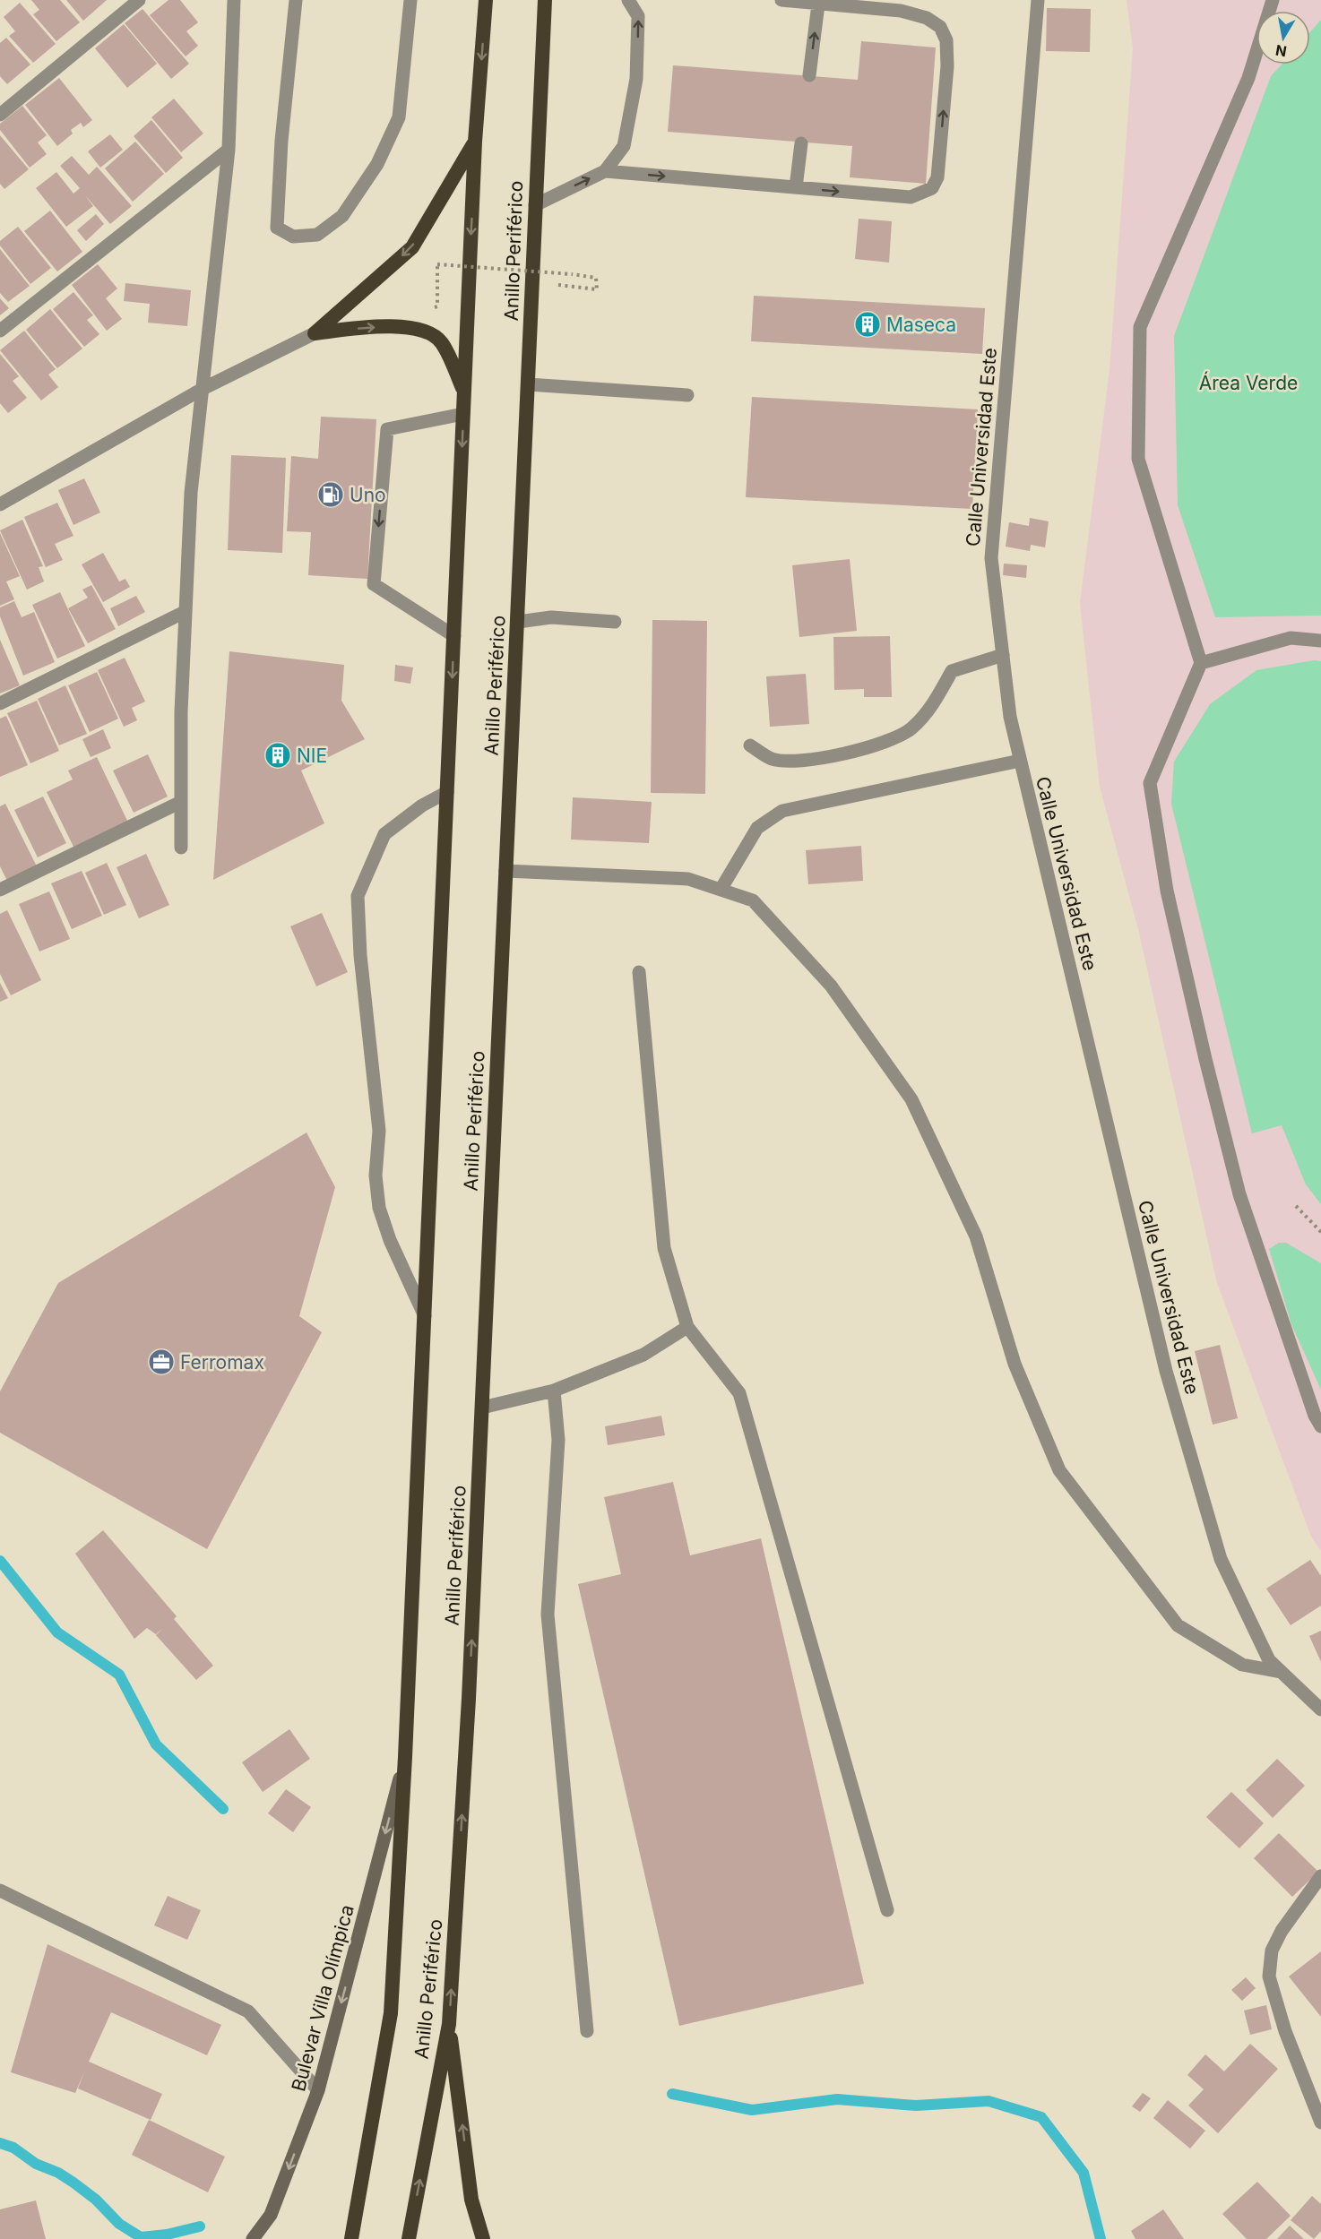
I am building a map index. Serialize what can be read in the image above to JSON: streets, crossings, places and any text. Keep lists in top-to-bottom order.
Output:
{
  "streets": {
    "highway": ["Anillo Periférico"],
    "main road": ["Bulevar Villa Olímpica"],
    "street": ["Calle Universidad Este"]
  },
  "crossings": [
    ["Anillo Periférico", "Bulevar Villa Olímpica"]
  ],
  "one_way": ["Bulevar Villa Olímpica"],
  "parks": ["Área Verde"],
  "places": {
    "building": ["Maseca", "NIE"],
    "fuel station": ["Uno"],
    "office": ["Ferromax"]
  },
  "north": "bottom"
}
